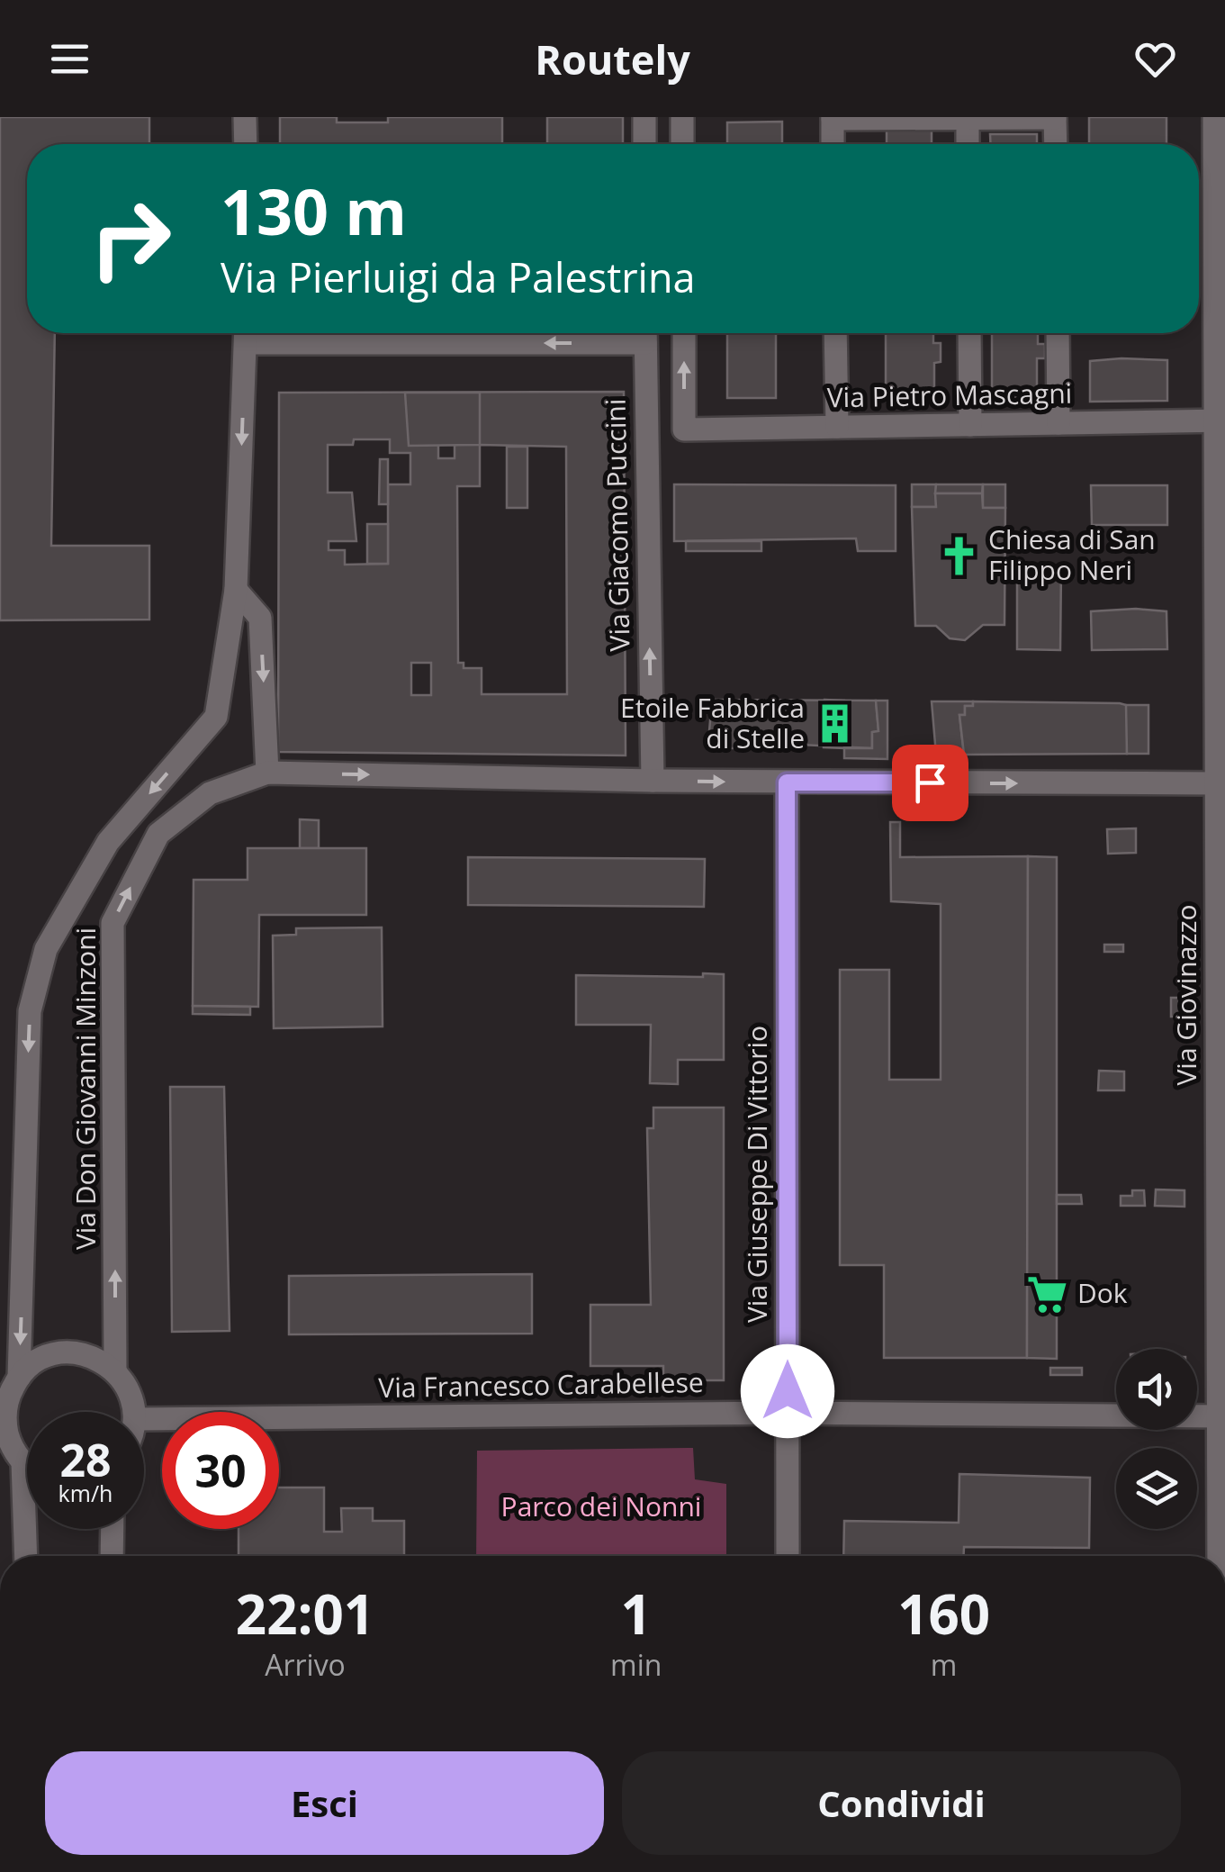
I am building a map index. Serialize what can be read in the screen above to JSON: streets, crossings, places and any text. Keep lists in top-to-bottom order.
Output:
{
  "streets": {
    "street": [
      "Via Pietro Mascagni",
      "Via Giacomo Puccini",
      "Via Giovinazzo",
      "Via Don Giovanni Minzoni",
      "Via Giuseppe Di Vittorio",
      "Via Francesco Carabellese"
    ]
  },
  "crossings": [
    ["Via Pietro Mascagni", "Via Giovinazzo"],
    ["Via Giovinazzo", "Via Francesco Carabellese"],
    ["Via Giuseppe Di Vittorio", "Via Francesco Carabellese"]
  ],
  "one_way": ["Via Giacomo Puccini"],
  "parks": ["Parco dei Nonni"],
  "places": {
    "church": ["Chiesa di San Filippo Neri"],
    "building": ["Etoile Fabbrica di Stelle"],
    "supermarket": ["Dok"]
  },
  "page": {
    "header": "Routely",
    "turn": ["130 m", "Via Pierluigi da Palestrina"],
    "speed": "28 km/h",
    "limit": "30",
    "eta": [
      "22:01",
      "Arrivo",
      "1",
      "min",
      "160",
      "m"
    ],
    "buttons": ["Esci", "Condividi"]
  }
}
